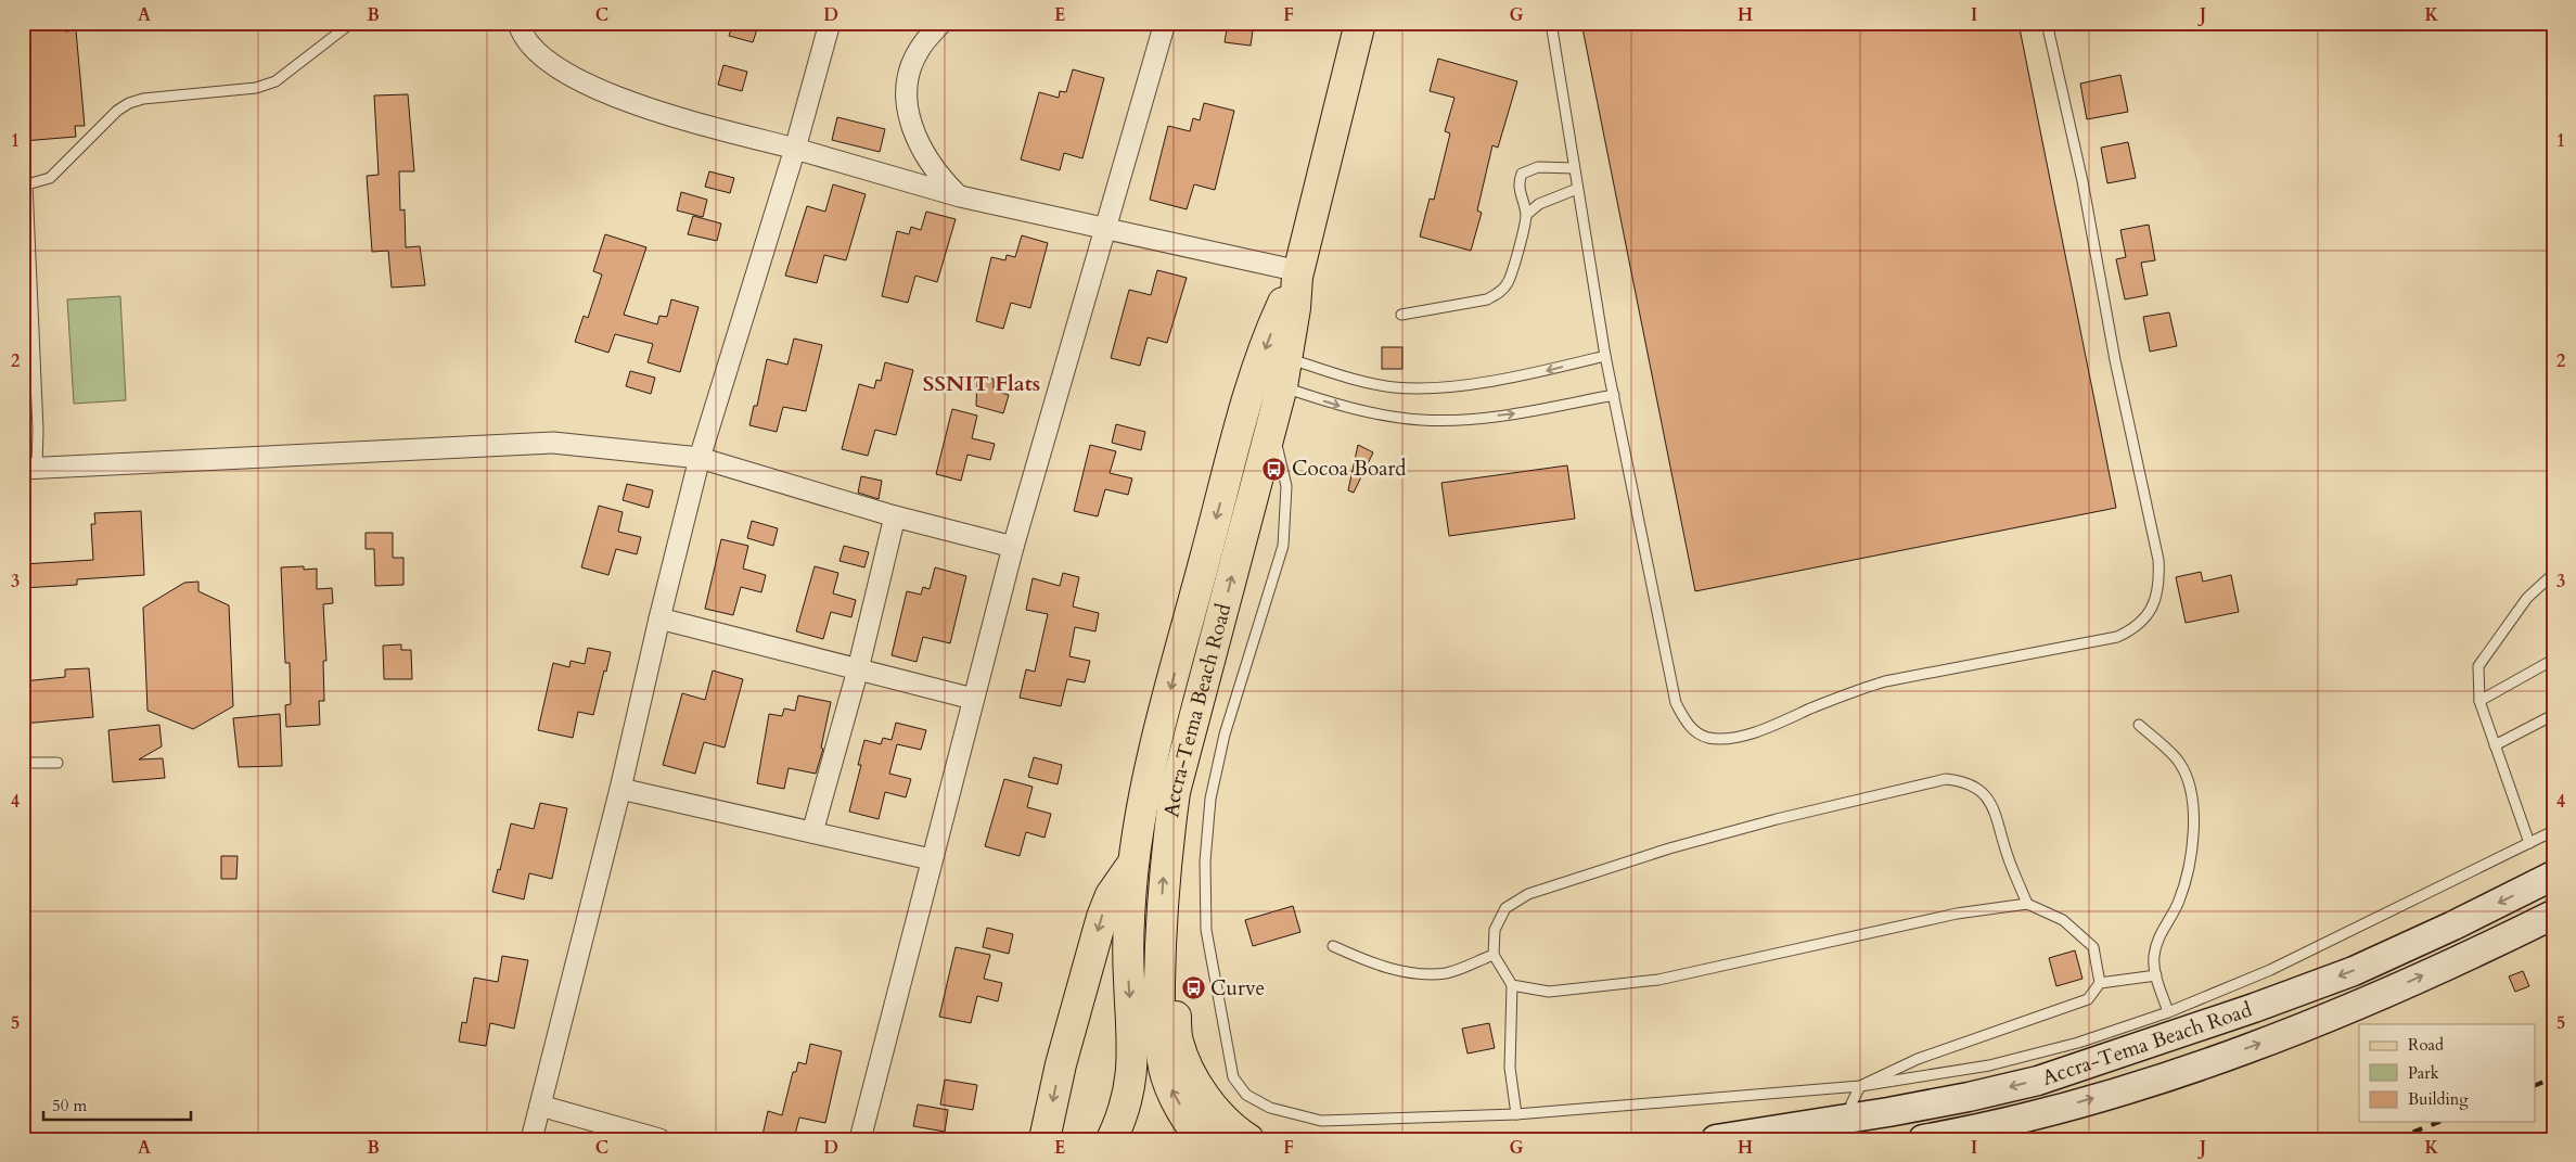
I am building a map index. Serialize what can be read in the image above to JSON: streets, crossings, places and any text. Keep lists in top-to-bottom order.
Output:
{
  "streets": {
    "main road": ["Accra-Tema Beach Road"]
  },
  "districts": ["SSNIT Flats"],
  "places": {
    "bus stop": ["Cocoa Board", "Curve"]
  },
  "legend": ["Road", "Park", "Building"],
  "scale_bar": "50 m",
  "grid": {
    "columns": [
      "A",
      "B",
      "C",
      "D",
      "E",
      "F",
      "G",
      "H",
      "I",
      "J",
      "K"
    ],
    "rows": [
      "1",
      "2",
      "3",
      "4",
      "5"
    ]
  }
}
